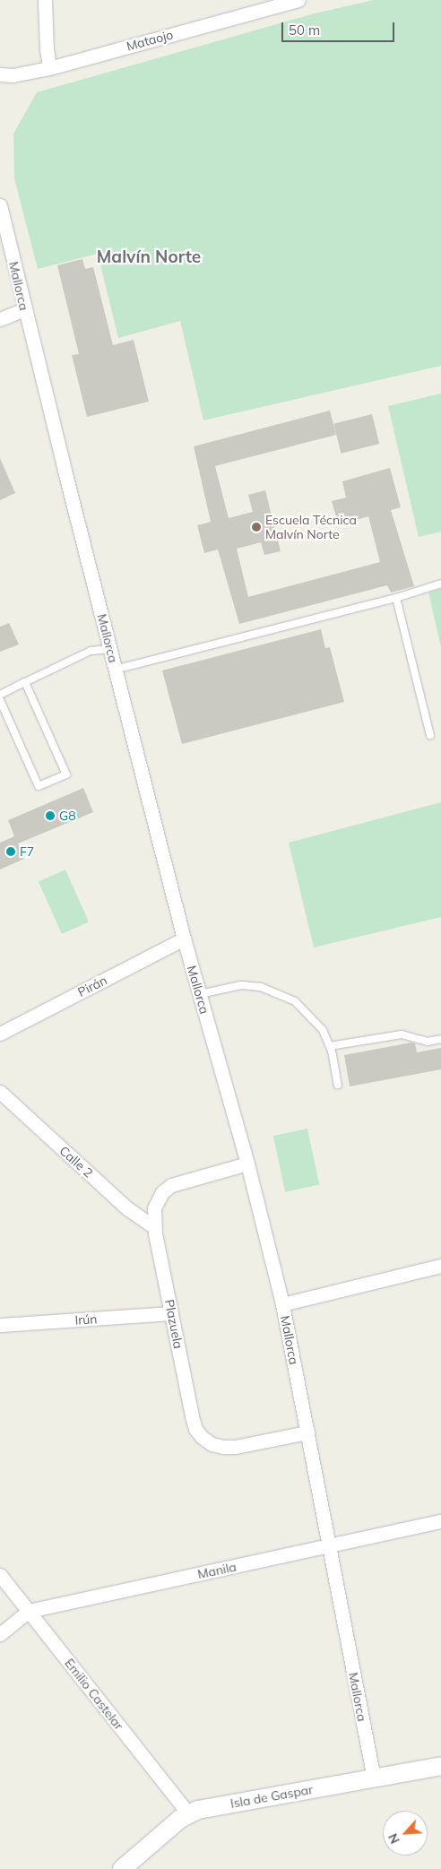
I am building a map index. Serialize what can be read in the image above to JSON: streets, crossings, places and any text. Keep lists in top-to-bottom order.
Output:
{
  "streets": {
    "street": [
      "Mataojo",
      "Mallorca",
      "Pirán",
      "Calle 2",
      "Irún",
      "Plazuela",
      "Manila",
      "Emilio Castelar",
      "Isla de Gaspar"
    ]
  },
  "crossings": [
    ["Mallorca", "Pirán"],
    ["Mallorca", "Plazuela"],
    ["Mallorca", "Manila"],
    ["Mallorca", "Isla de Gaspar"],
    ["Calle 2", "Plazuela"],
    ["Irún", "Plazuela"],
    ["Manila", "Emilio Castelar"],
    ["Emilio Castelar", "Isla de Gaspar"]
  ],
  "districts": ["Malvín Norte"],
  "places": ["Escuela Técnica Malvín Norte", "G8", "F7"],
  "scale_bar": "50 m",
  "north": "bottom left"
}
